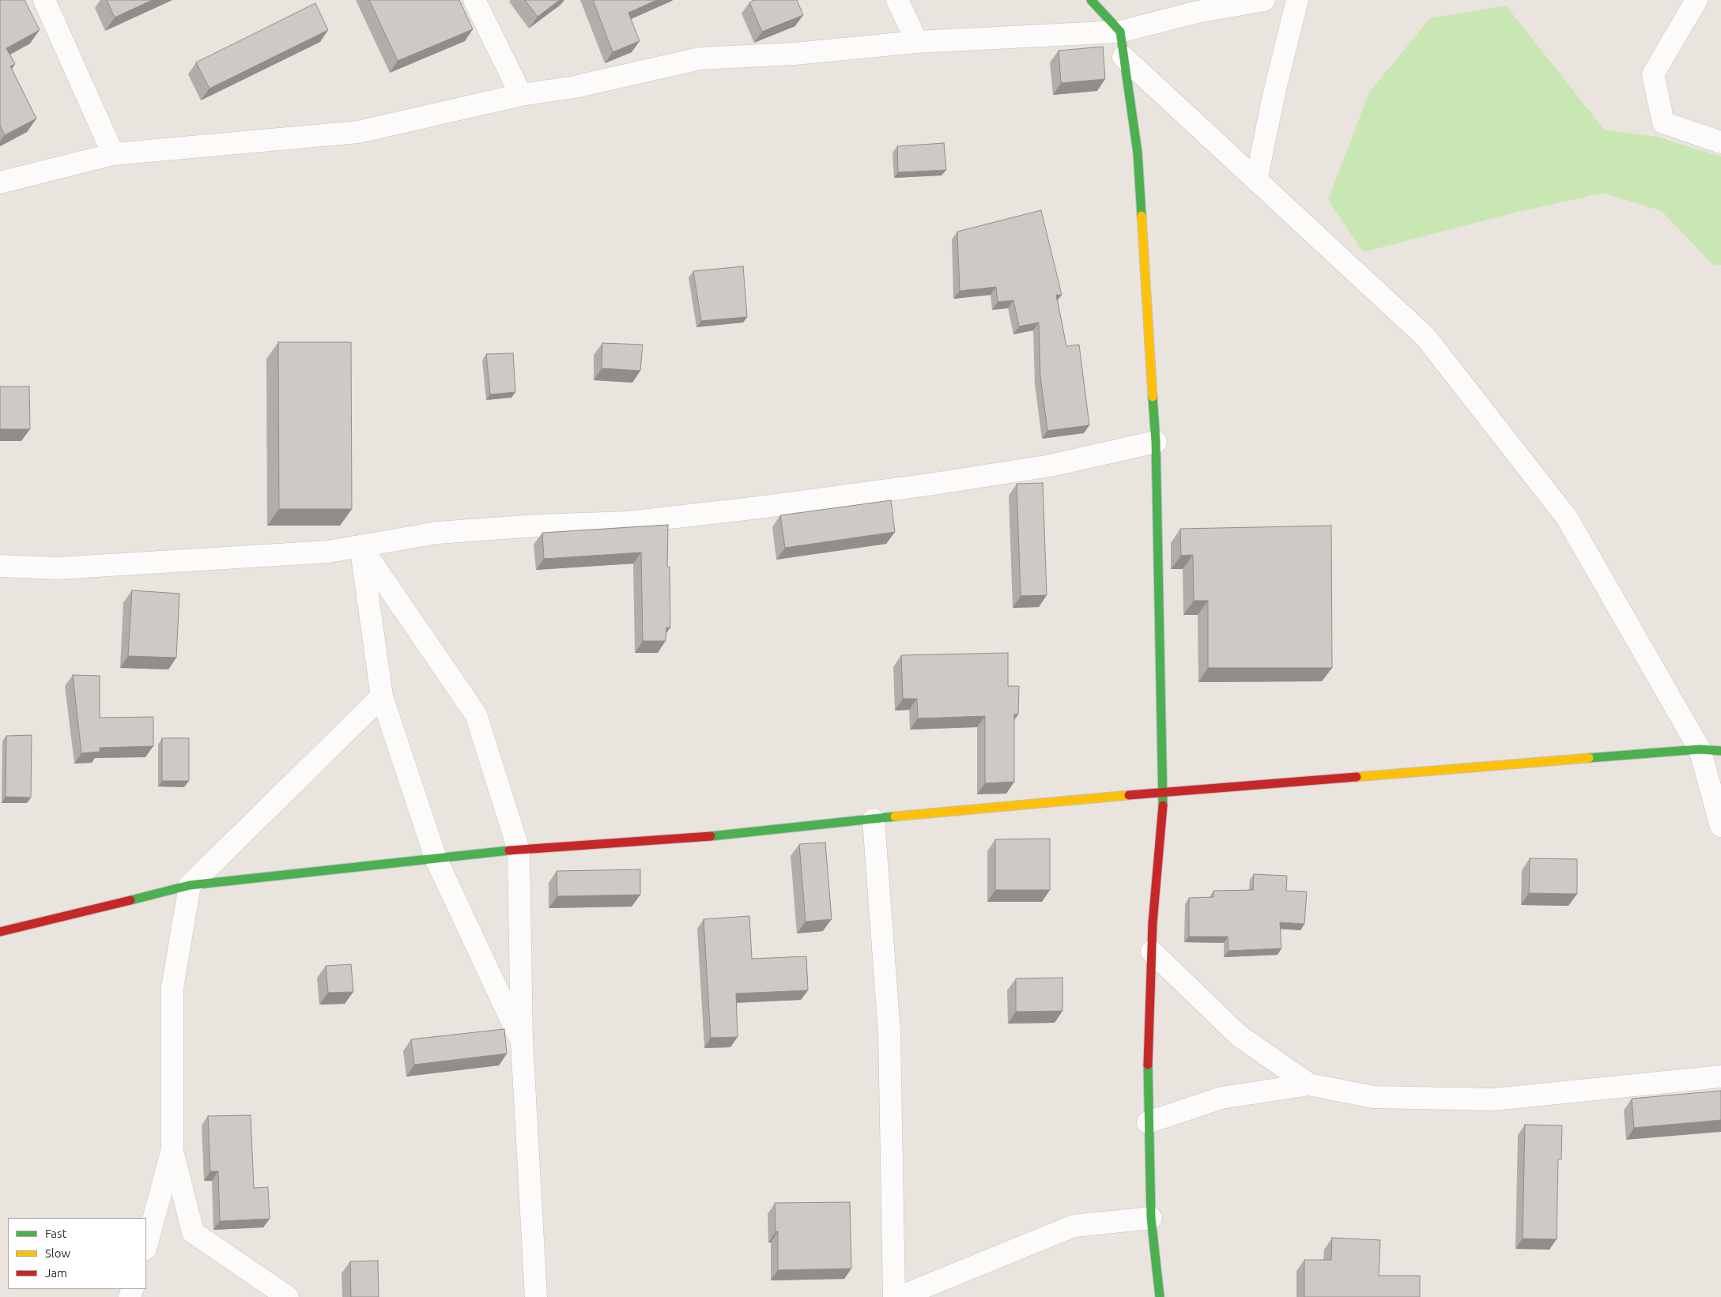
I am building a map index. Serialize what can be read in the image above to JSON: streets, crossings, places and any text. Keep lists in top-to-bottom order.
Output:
{
  "legend": ["Fast", "Slow", "Jam"]
}
